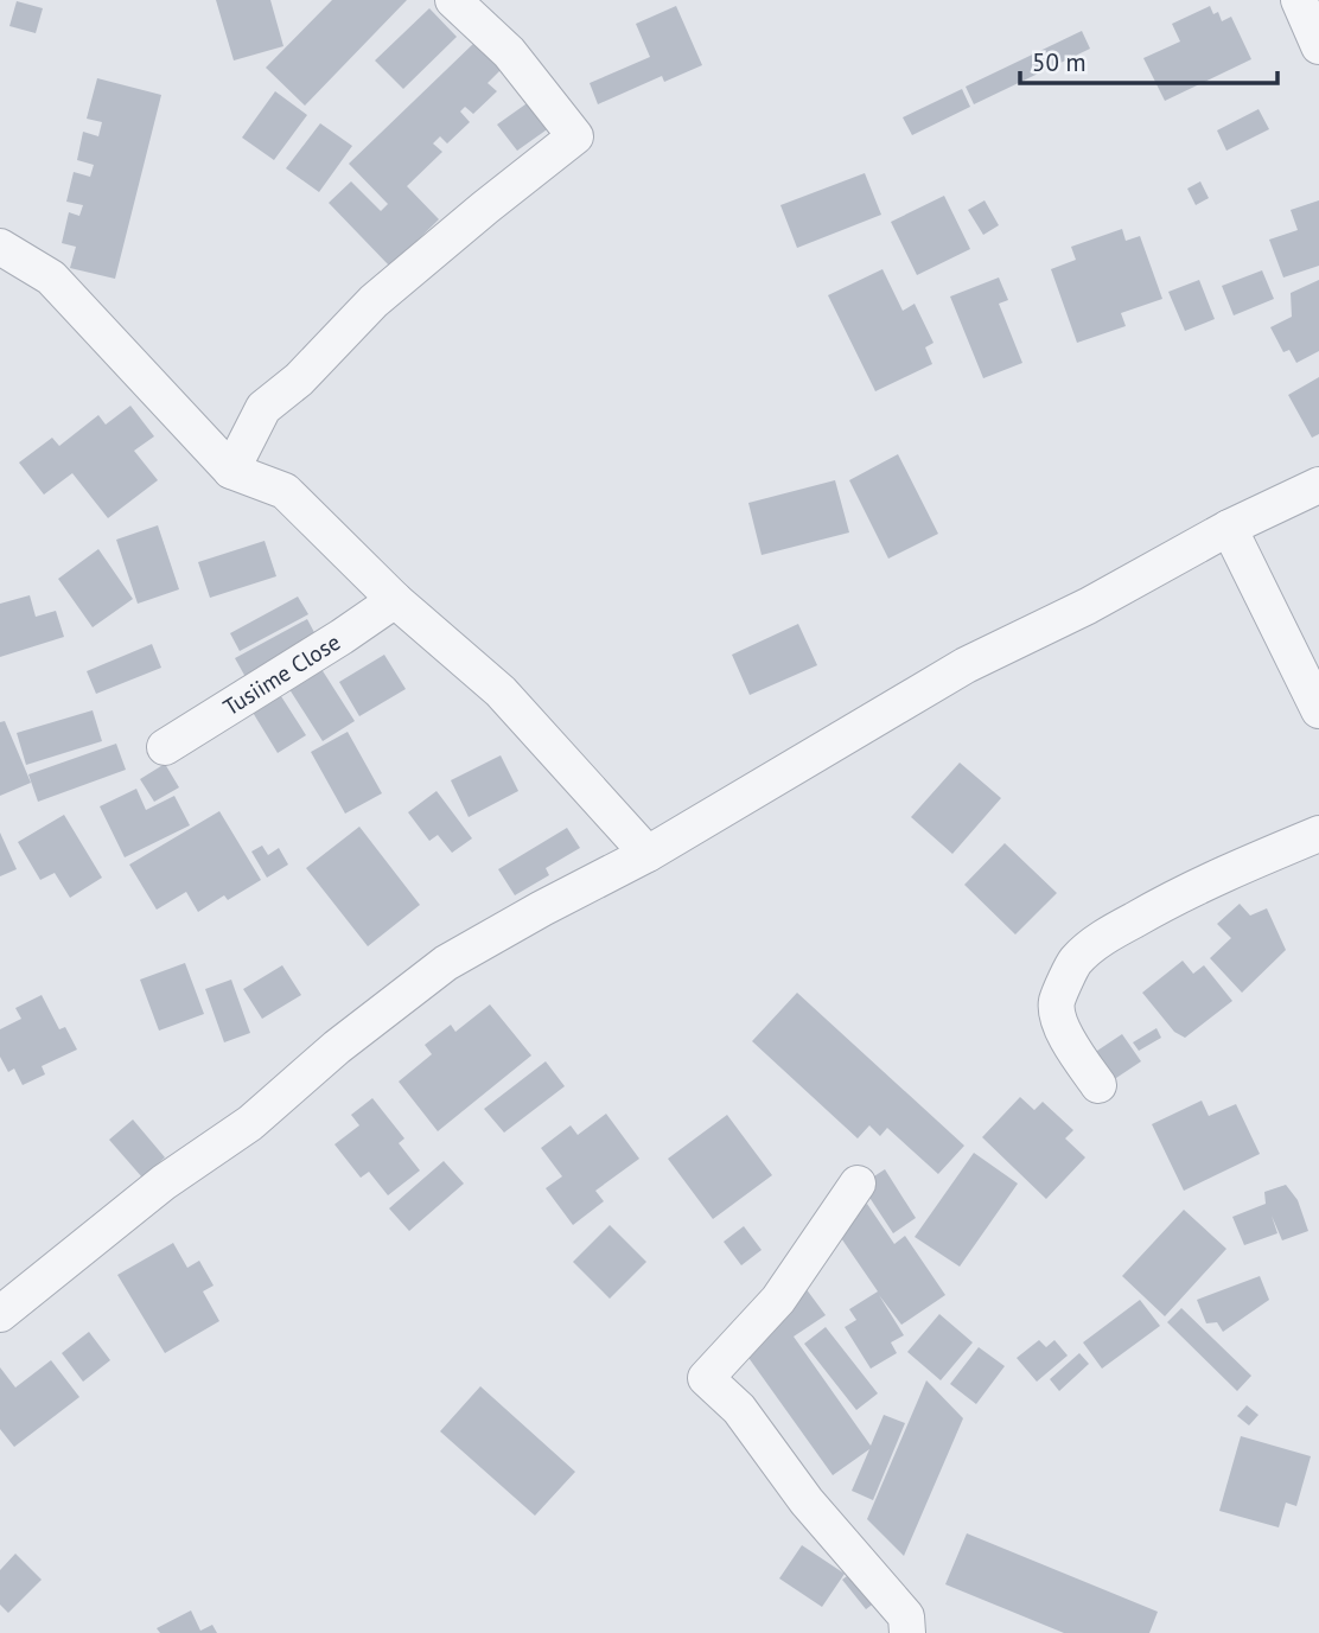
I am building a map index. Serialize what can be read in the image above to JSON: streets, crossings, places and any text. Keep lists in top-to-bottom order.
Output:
{
  "streets": {
    "street": ["Tusiime Close"]
  },
  "scale_bar": "50 m"
}
